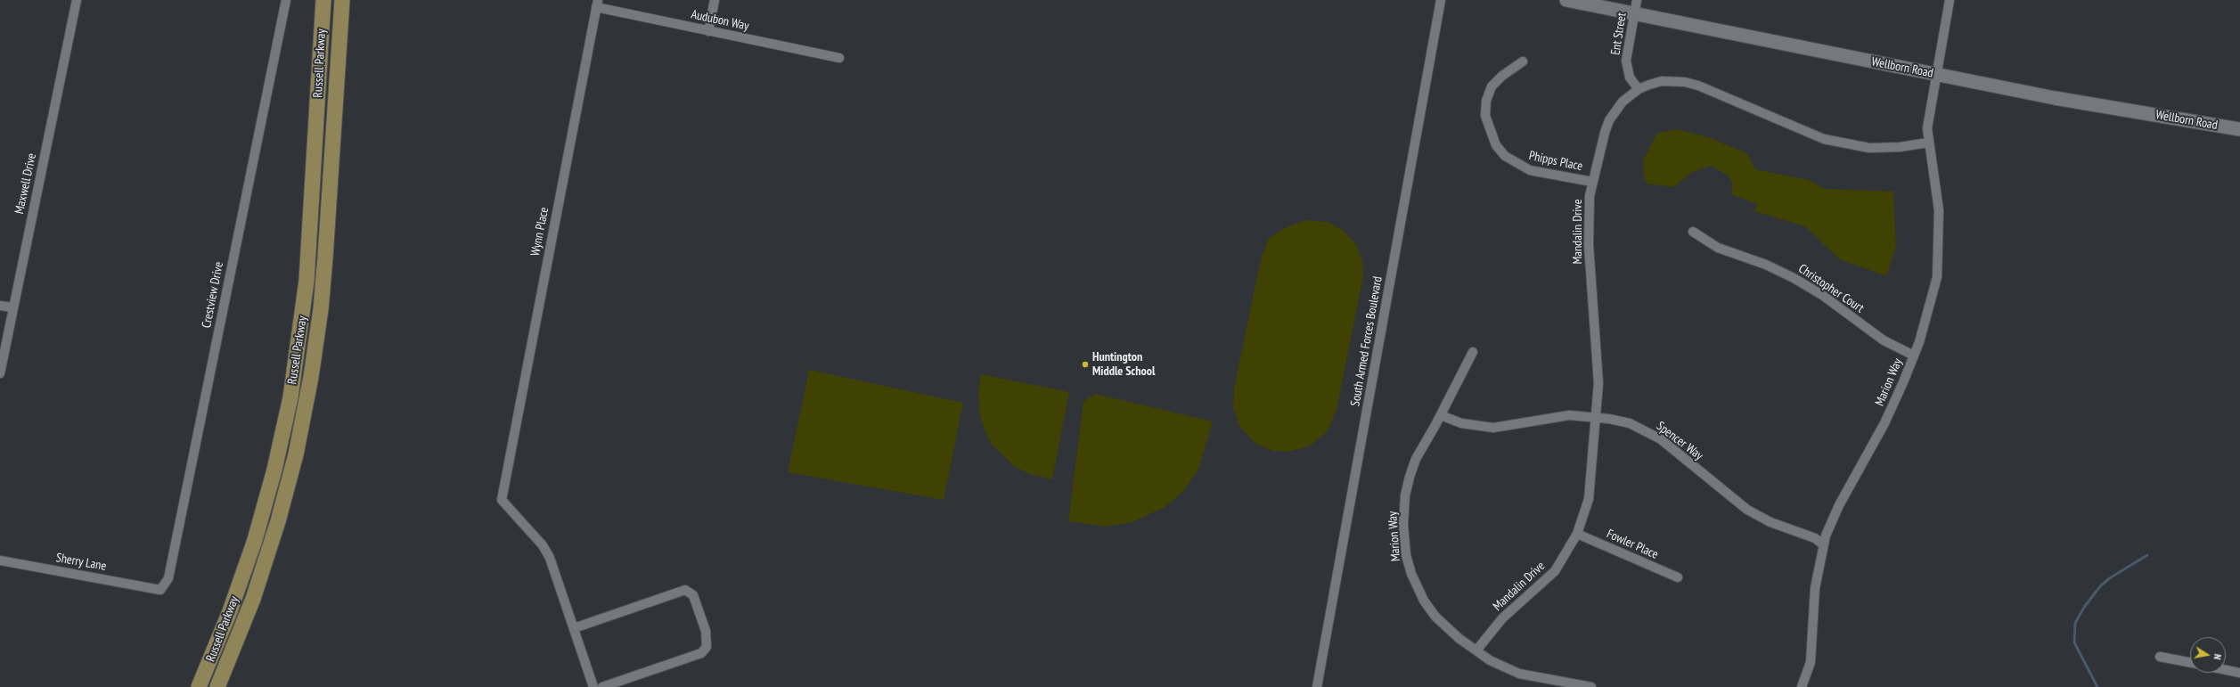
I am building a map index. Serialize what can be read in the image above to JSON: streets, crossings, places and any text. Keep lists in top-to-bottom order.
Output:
{
  "streets": {
    "main road": ["Russell Parkway"],
    "street": [
      "Audubon Way",
      "Ent Street",
      "Wellborn Road",
      "Phipps Place",
      "Maxwell Drive",
      "Wynn Place",
      "Mandalin Drive",
      "Christopher Court",
      "Crestview Drive",
      "South Armed Forces Boulevard",
      "Marion Way",
      "Spencer Way",
      "Fowler Place",
      "Sherry Lane"
    ]
  },
  "crossings": [
    ["Audubon Way", "Wynn Place"],
    ["Ent Street", "Wellborn Road"],
    ["Ent Street", "Mandalin Drive"],
    ["Wellborn Road", "Marion Way"],
    ["Phipps Place", "Mandalin Drive"],
    ["Mandalin Drive", "Marion Way"],
    ["Mandalin Drive", "Spencer Way"],
    ["Mandalin Drive", "Fowler Place"],
    ["Christopher Court", "Marion Way"],
    ["Crestview Drive", "Sherry Lane"],
    ["Marion Way", "Spencer Way"]
  ],
  "places": ["Huntington Middle School"],
  "north": "right"
}
